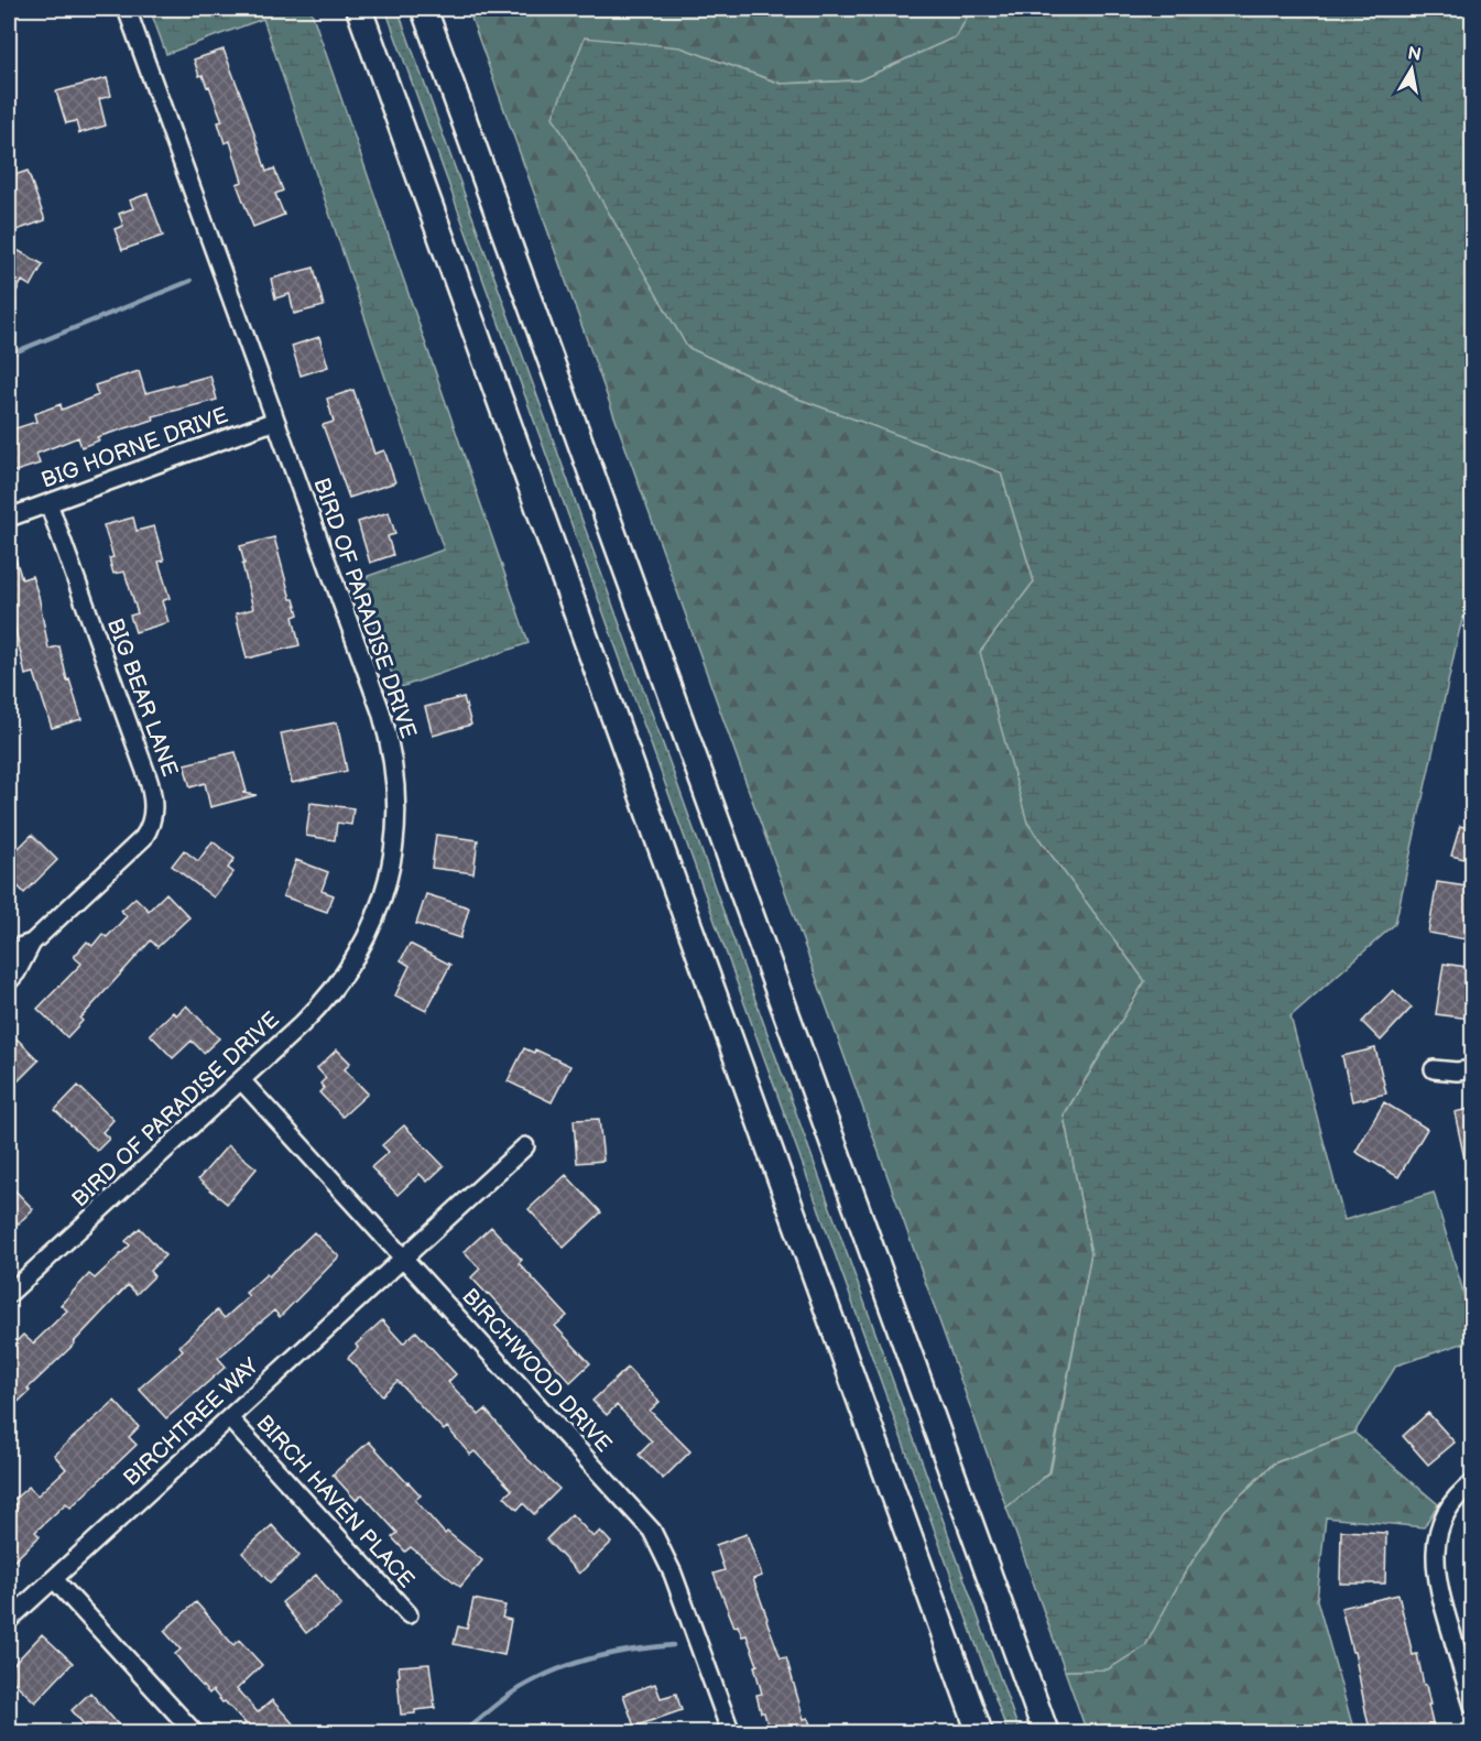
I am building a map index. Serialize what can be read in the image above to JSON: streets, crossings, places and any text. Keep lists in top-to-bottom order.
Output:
{
  "streets": {
    "street": [
      "BIG HORNE DRIVE",
      "BIRD OF PARADISE DRIVE",
      "BIG BEAR LANE",
      "BIRCHWOOD DRIVE",
      "BIRCHTREE WAY",
      "BIRCH HAVEN PLACE"
    ]
  },
  "crossings": [
    ["BIG HORNE DRIVE", "BIRD OF PARADISE DRIVE"],
    ["BIG HORNE DRIVE", "BIG BEAR LANE"],
    ["BIRD OF PARADISE DRIVE", "BIRCHWOOD DRIVE"],
    ["BIRCHWOOD DRIVE", "BIRCHTREE WAY"],
    ["BIRCHTREE WAY", "BIRCH HAVEN PLACE"]
  ],
  "north": "top"
}
